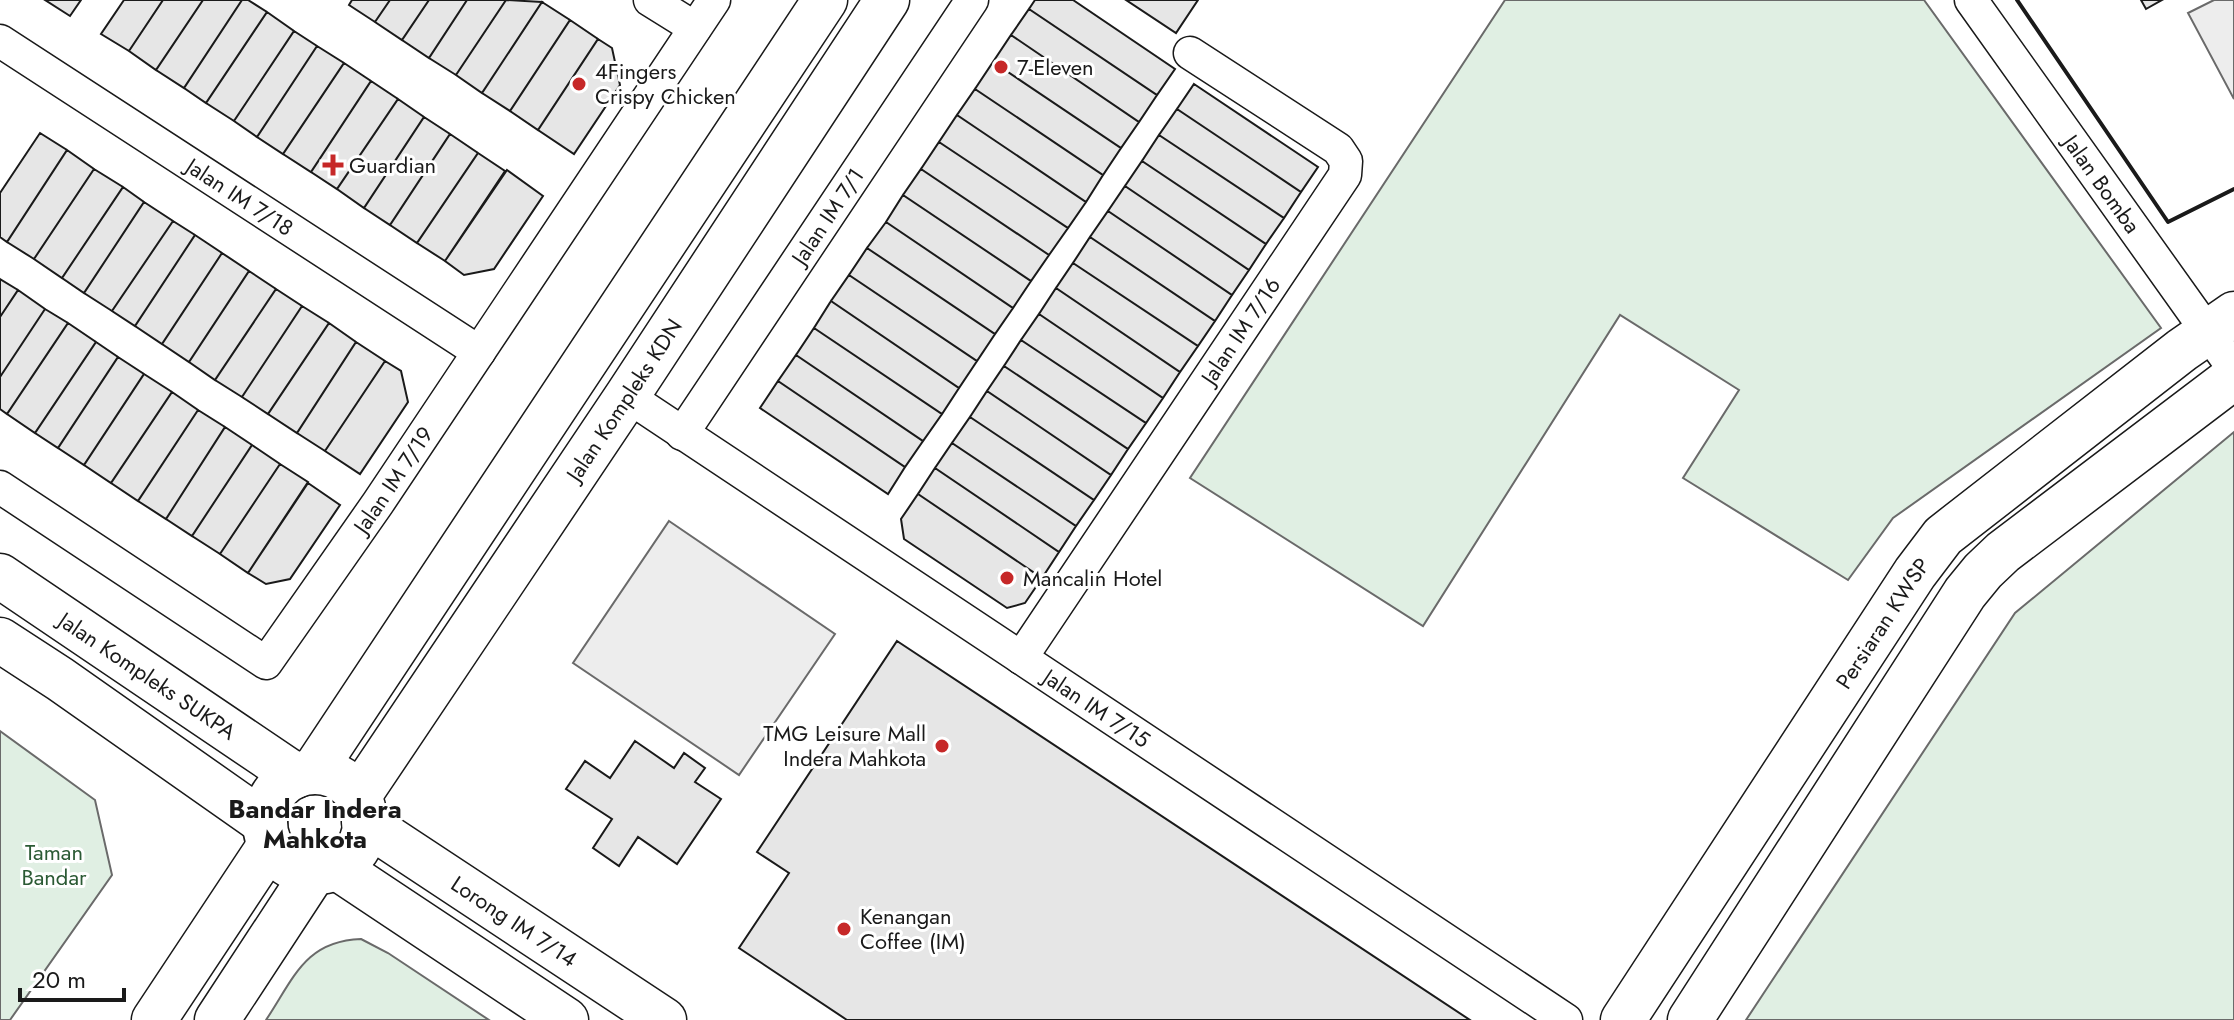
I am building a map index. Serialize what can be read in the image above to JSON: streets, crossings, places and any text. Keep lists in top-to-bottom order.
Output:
{
  "streets": {
    "street": [
      "Jalan Bomba",
      "Jalan IM 7/18",
      "Jalan IM 7/1",
      "Jalan IM 7/16",
      "Jalan Kompleks KDN",
      "Jalan IM 7/19",
      "Persiaran KWSP",
      "Jalan Kompleks SUKPA",
      "Jalan IM 7/15",
      "Lorong IM 7/14"
    ]
  },
  "crossings": [
    ["Jalan Bomba", "Persiaran KWSP"],
    ["Jalan IM 7/18", "Jalan IM 7/19"],
    ["Jalan IM 7/1", "Jalan IM 7/15"],
    ["Jalan IM 7/16", "Jalan IM 7/15"],
    ["Jalan Kompleks KDN", "Jalan Kompleks SUKPA"],
    ["Jalan Kompleks KDN", "Jalan IM 7/15"],
    ["Jalan Kompleks KDN", "Lorong IM 7/14"],
    ["Jalan Kompleks SUKPA", "Lorong IM 7/14"]
  ],
  "districts": ["Bandar Indera Mahkota"],
  "parks": ["Taman Bandar"],
  "places": {
    "other": [
      "7-Eleven",
      "4Fingers Crispy Chicken",
      "Mancalin Hotel",
      "TMG Leisure Mall Indera Mahkota",
      "Kenangan Coffee (IM)"
    ],
    "health": ["Guardian"]
  },
  "scale_bar": "20 m"
}
